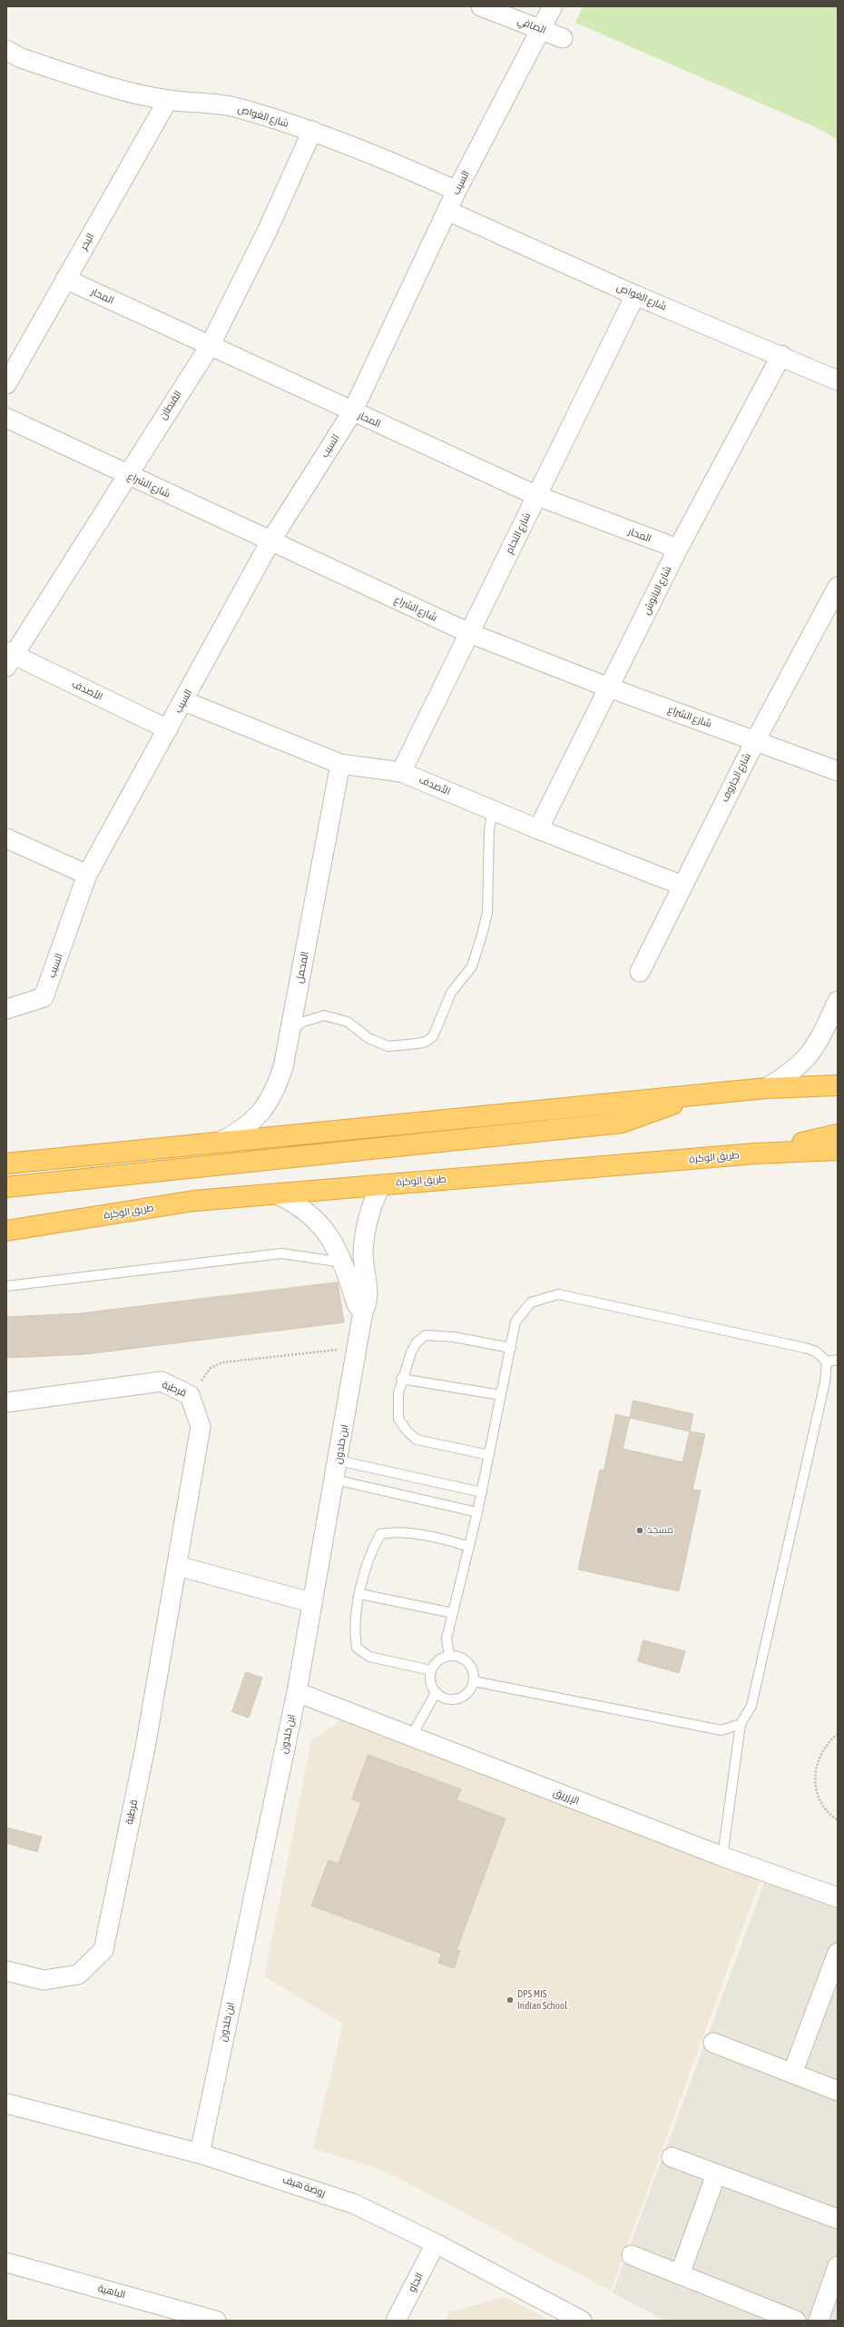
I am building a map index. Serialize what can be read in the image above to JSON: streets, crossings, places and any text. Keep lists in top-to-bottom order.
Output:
{
  "streets": {
    "highway": ["طريق الوكرة"],
    "street": [
      "الصافي",
      "شارع الغواص",
      "السيب",
      "البحر",
      "المحار",
      "القبطان",
      "شارع الشراع",
      "شارع النحام",
      "شارع البانوش",
      "الأصدف",
      "شارع الجاروف",
      "المحمل",
      "قرطبة",
      "ابن خلدون",
      "الإزريق",
      "روضة هيف",
      "الجاو",
      "الباهية"
    ]
  },
  "crossings": [
    ["الصافي", "السيب"],
    ["شارع الغواص", "السيب"],
    ["شارع الغواص", "البحر"],
    ["شارع الغواص", "القبطان"],
    ["شارع الغواص", "شارع النحام"],
    ["شارع الغواص", "شارع البانوش"],
    ["السيب", "المحار"],
    ["السيب", "شارع الشراع"],
    ["السيب", "الأصدف"],
    ["البحر", "المحار"],
    ["المحار", "القبطان"],
    ["المحار", "شارع النحام"],
    ["المحار", "شارع البانوش"],
    ["القبطان", "شارع الشراع"],
    ["القبطان", "الأصدف"],
    ["شارع الشراع", "شارع النحام"],
    ["شارع الشراع", "شارع البانوش"],
    ["شارع الشراع", "شارع الجاروف"],
    ["شارع النحام", "الأصدف"],
    ["شارع البانوش", "الأصدف"],
    ["الأصدف", "شارع الجاروف"],
    ["الأصدف", "المحمل"],
    ["طريق الوكرة", "ابن خلدون"],
    ["ابن خلدون", "الإزريق"],
    ["ابن خلدون", "روضة هيف"],
    ["روضة هيف", "الجاو"]
  ],
  "places": ["مسجد", "DPS MIS Indian School"]
}
